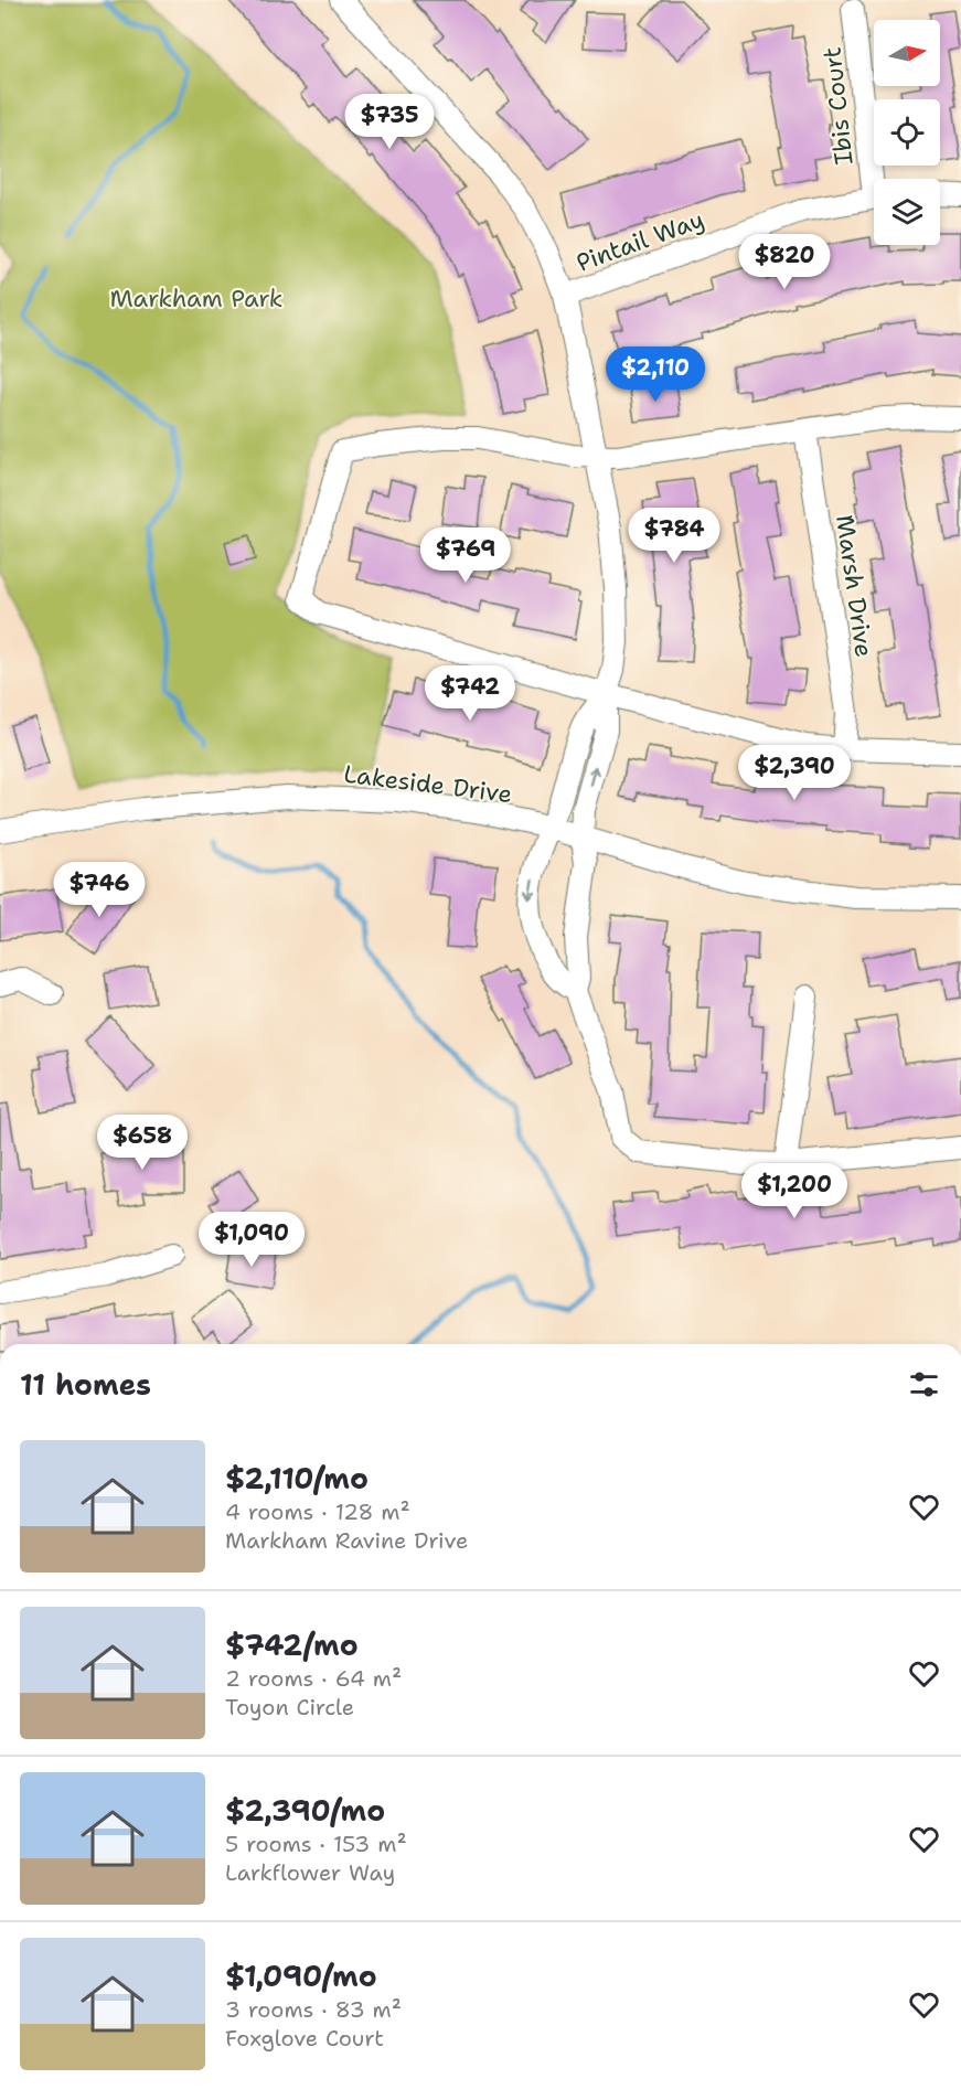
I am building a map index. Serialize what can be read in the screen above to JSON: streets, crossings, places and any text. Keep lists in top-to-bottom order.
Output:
{
  "streets": {
    "street": [
      "Ibis Court",
      "Pintail Way",
      "Marsh Drive",
      "Lakeside Drive"
    ]
  },
  "parks": ["Markham Park"],
  "north": "right",
  "page": {
    "price": [
      "$735",
      "$820",
      "$2,110",
      "$784",
      "$769",
      "$742",
      "$2,390",
      "$746",
      "$658",
      "$1,200",
      "$1,090"
    ],
    "heading": "11 homes",
    "list": [
      {
        "name": "$2,110/mo",
        "note": "4 rooms · 128 m² · Markham Ravine Drive"
      },
      {
        "name": "$742/mo",
        "note": "2 rooms · 64 m² · Toyon Circle"
      },
      {
        "name": "$2,390/mo",
        "note": "5 rooms · 153 m² · Larkflower Way"
      },
      {
        "name": "$1,090/mo",
        "note": "3 rooms · 83 m² · Foxglove Court"
      }
    ]
  }
}
